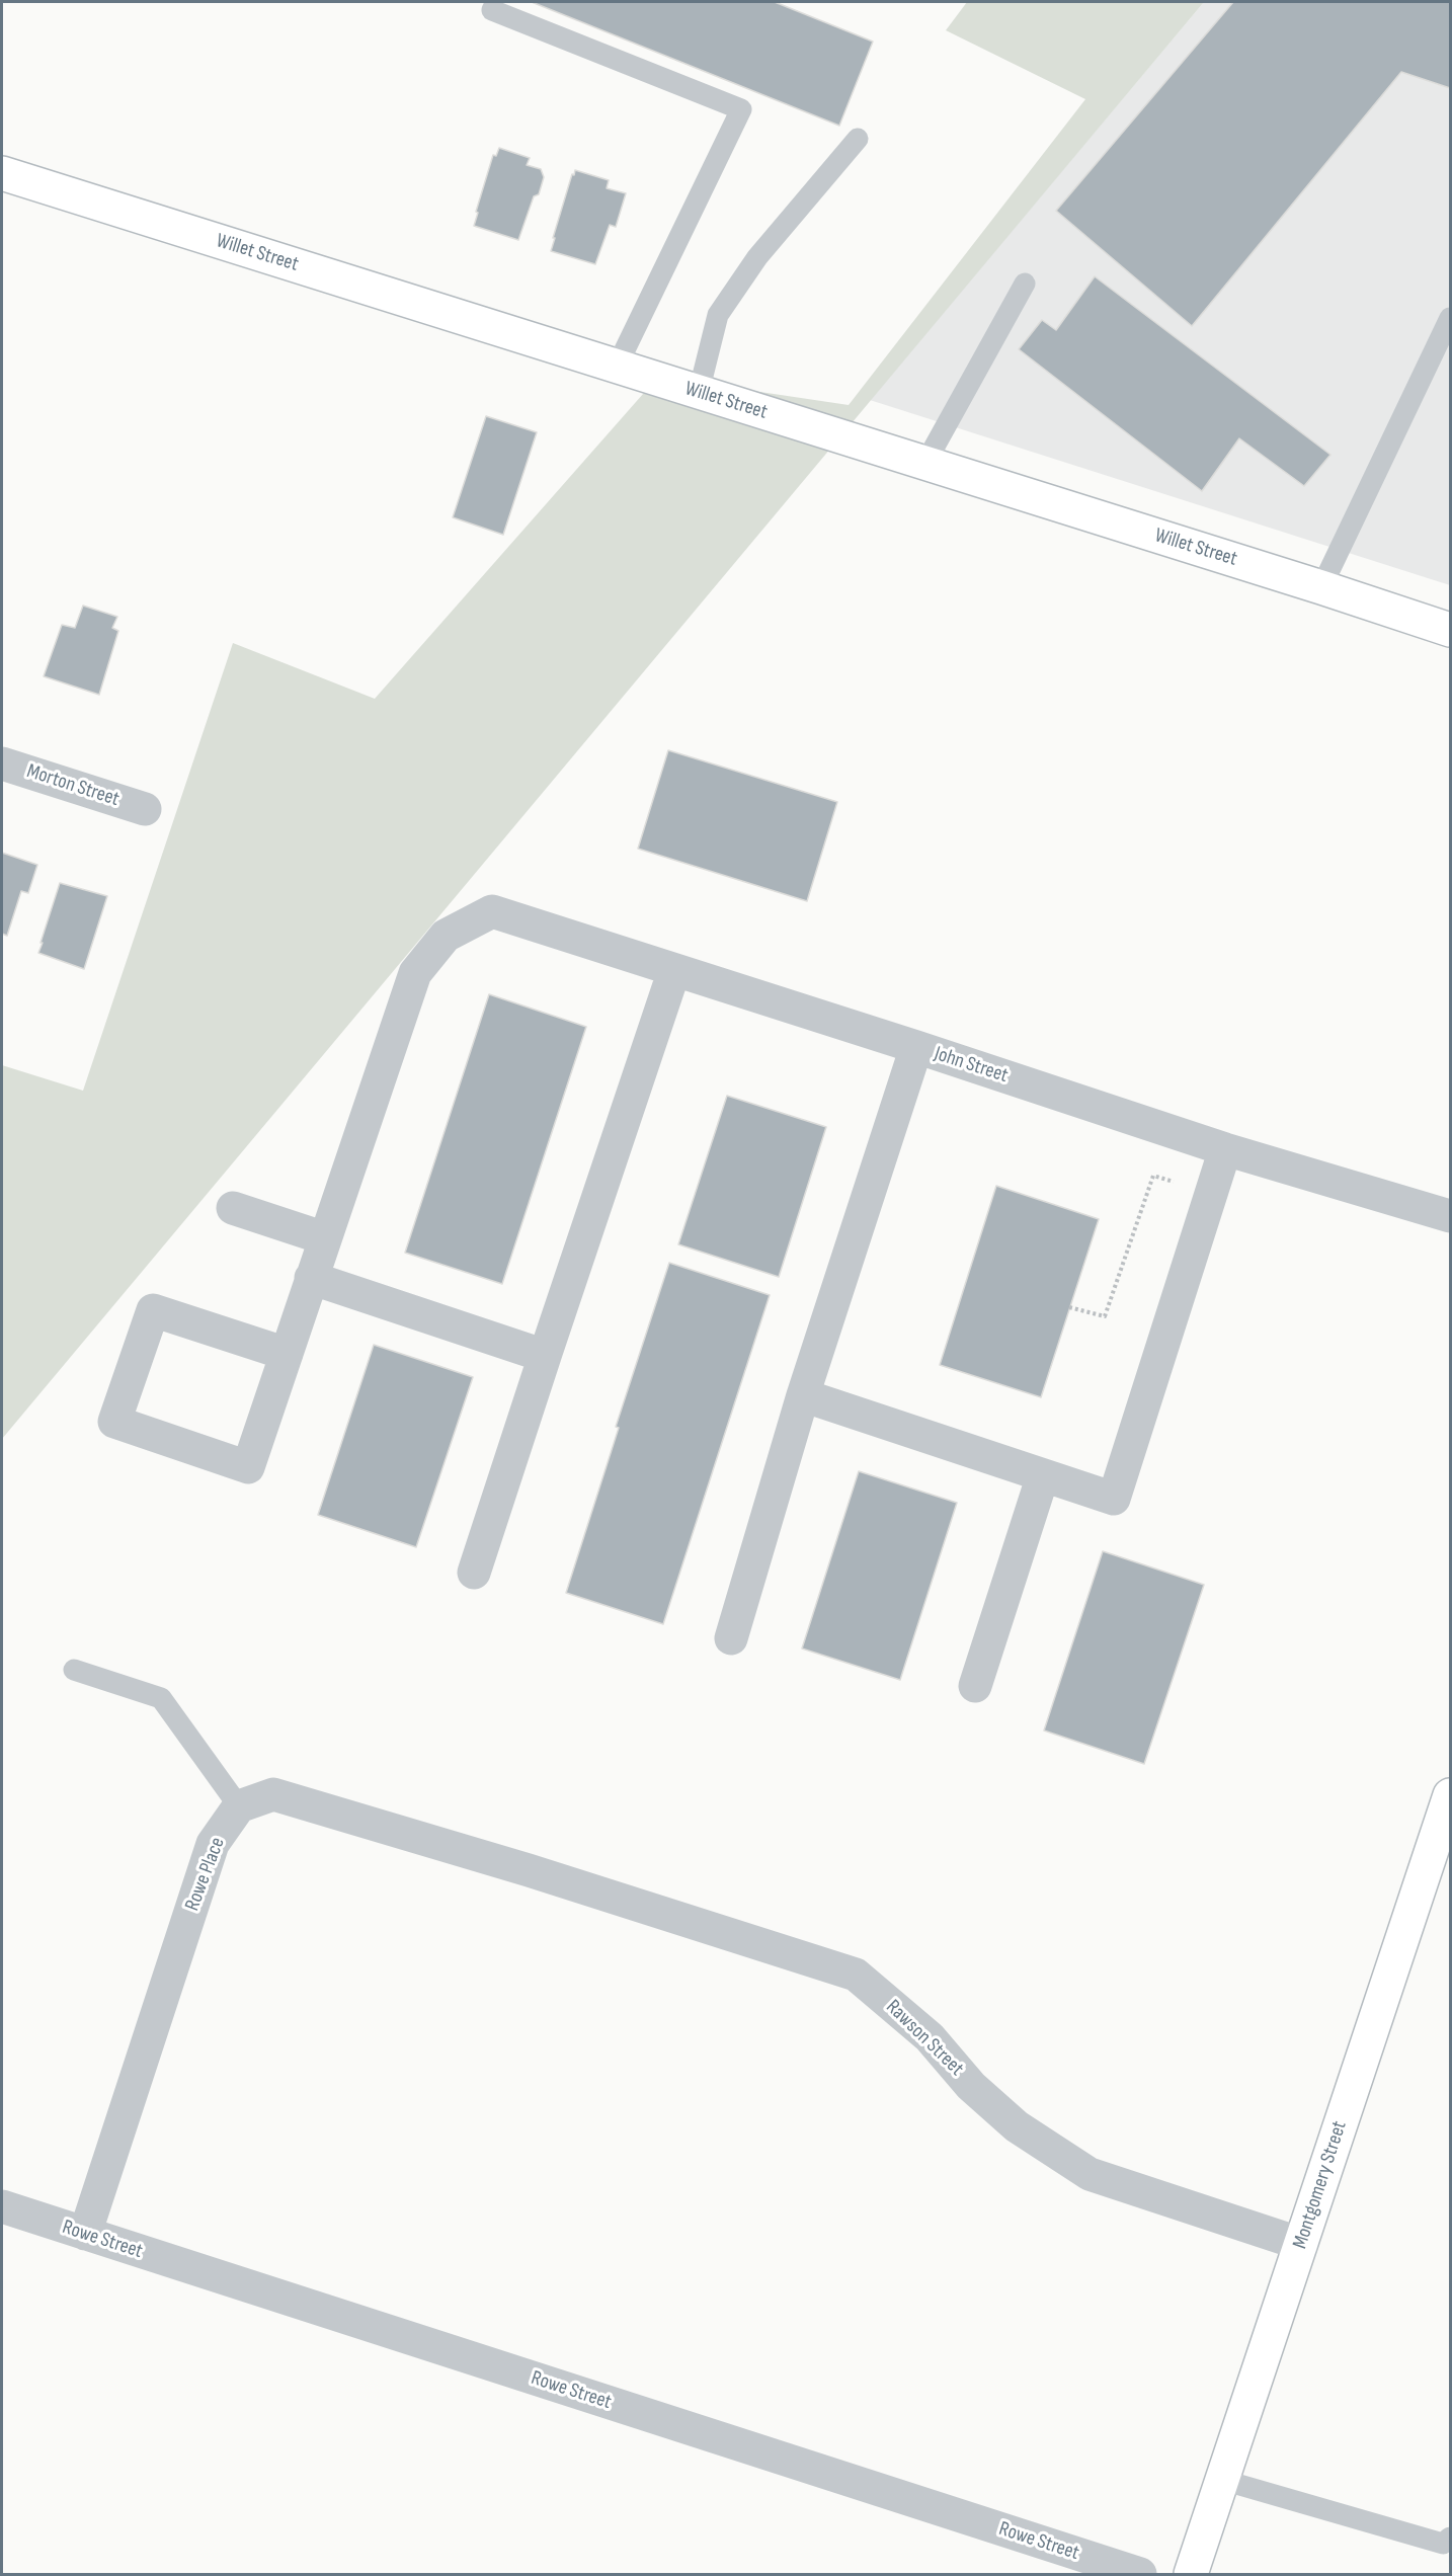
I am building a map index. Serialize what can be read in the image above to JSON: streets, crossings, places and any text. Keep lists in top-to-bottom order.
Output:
{
  "streets": {
    "street": [
      "Willet Street",
      "Morton Street",
      "John Street",
      "Rowe Place",
      "Rawson Street",
      "Montgomery Street",
      "Rowe Street"
    ]
  },
  "crossings": [
    ["Rowe Place", "Rawson Street"],
    ["Rowe Place", "Rowe Street"],
    ["Rawson Street", "Montgomery Street"]
  ]
}
